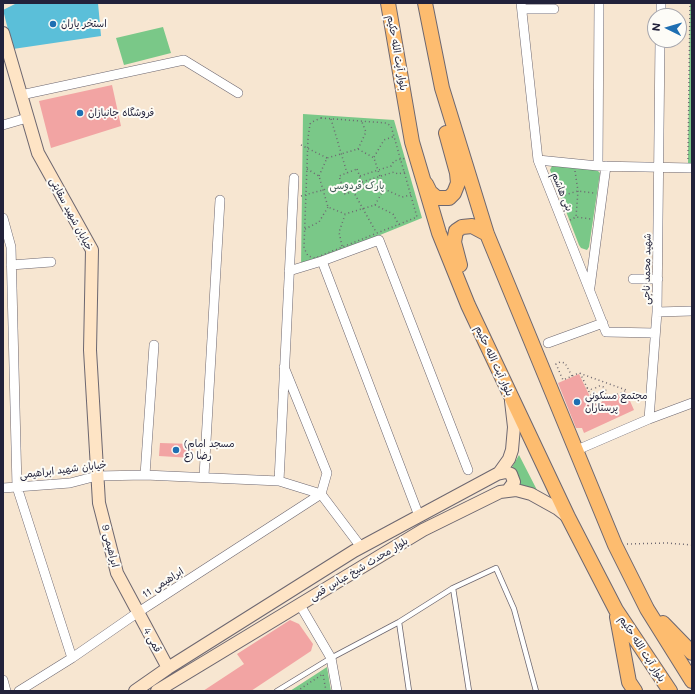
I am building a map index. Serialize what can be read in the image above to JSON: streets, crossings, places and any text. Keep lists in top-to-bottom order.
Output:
{
  "streets": {
    "main road": [
      "بلوار آیت الله حکیم",
      "خیابان شهید سقایتی",
      "ابراهیمی 9",
      "بلوار محدث شیخ عباس قمی",
      "قمی 4"
    ],
    "street": [
      "بنی هاشم",
      "شهید محمد ناجی",
      "خیابان شهید ابراهیمی",
      "ابراهیمی 11"
    ]
  },
  "crossings": [
    ["بلوار آیت الله حکیم", "بلوار محدث شیخ عباس قمی"],
    ["خیابان شهید سقایتی", "خیابان شهید ابراهیمی"],
    ["خیابان شهید سقایتی", "ابراهیمی 9"],
    ["خیابان شهید ابراهیمی", "ابراهیمی 9"],
    ["خیابان شهید ابراهیمی", "ابراهیمی 11"],
    ["ابراهیمی 9", "ابراهیمی 11"],
    ["ابراهیمی 9", "قمی 4"],
    ["بلوار محدث شیخ عباس قمی", "قمی 4"],
    ["ابراهیمی 11", "قمی 4"]
  ],
  "parks": ["پارک فردوسی"],
  "places": [
    "استخر یاران",
    "فروشگاه جانبازان",
    "مجتمع مسکونی پرستاران",
    "(مسجد امام رضا (ع"
  ],
  "north": "left"
}
